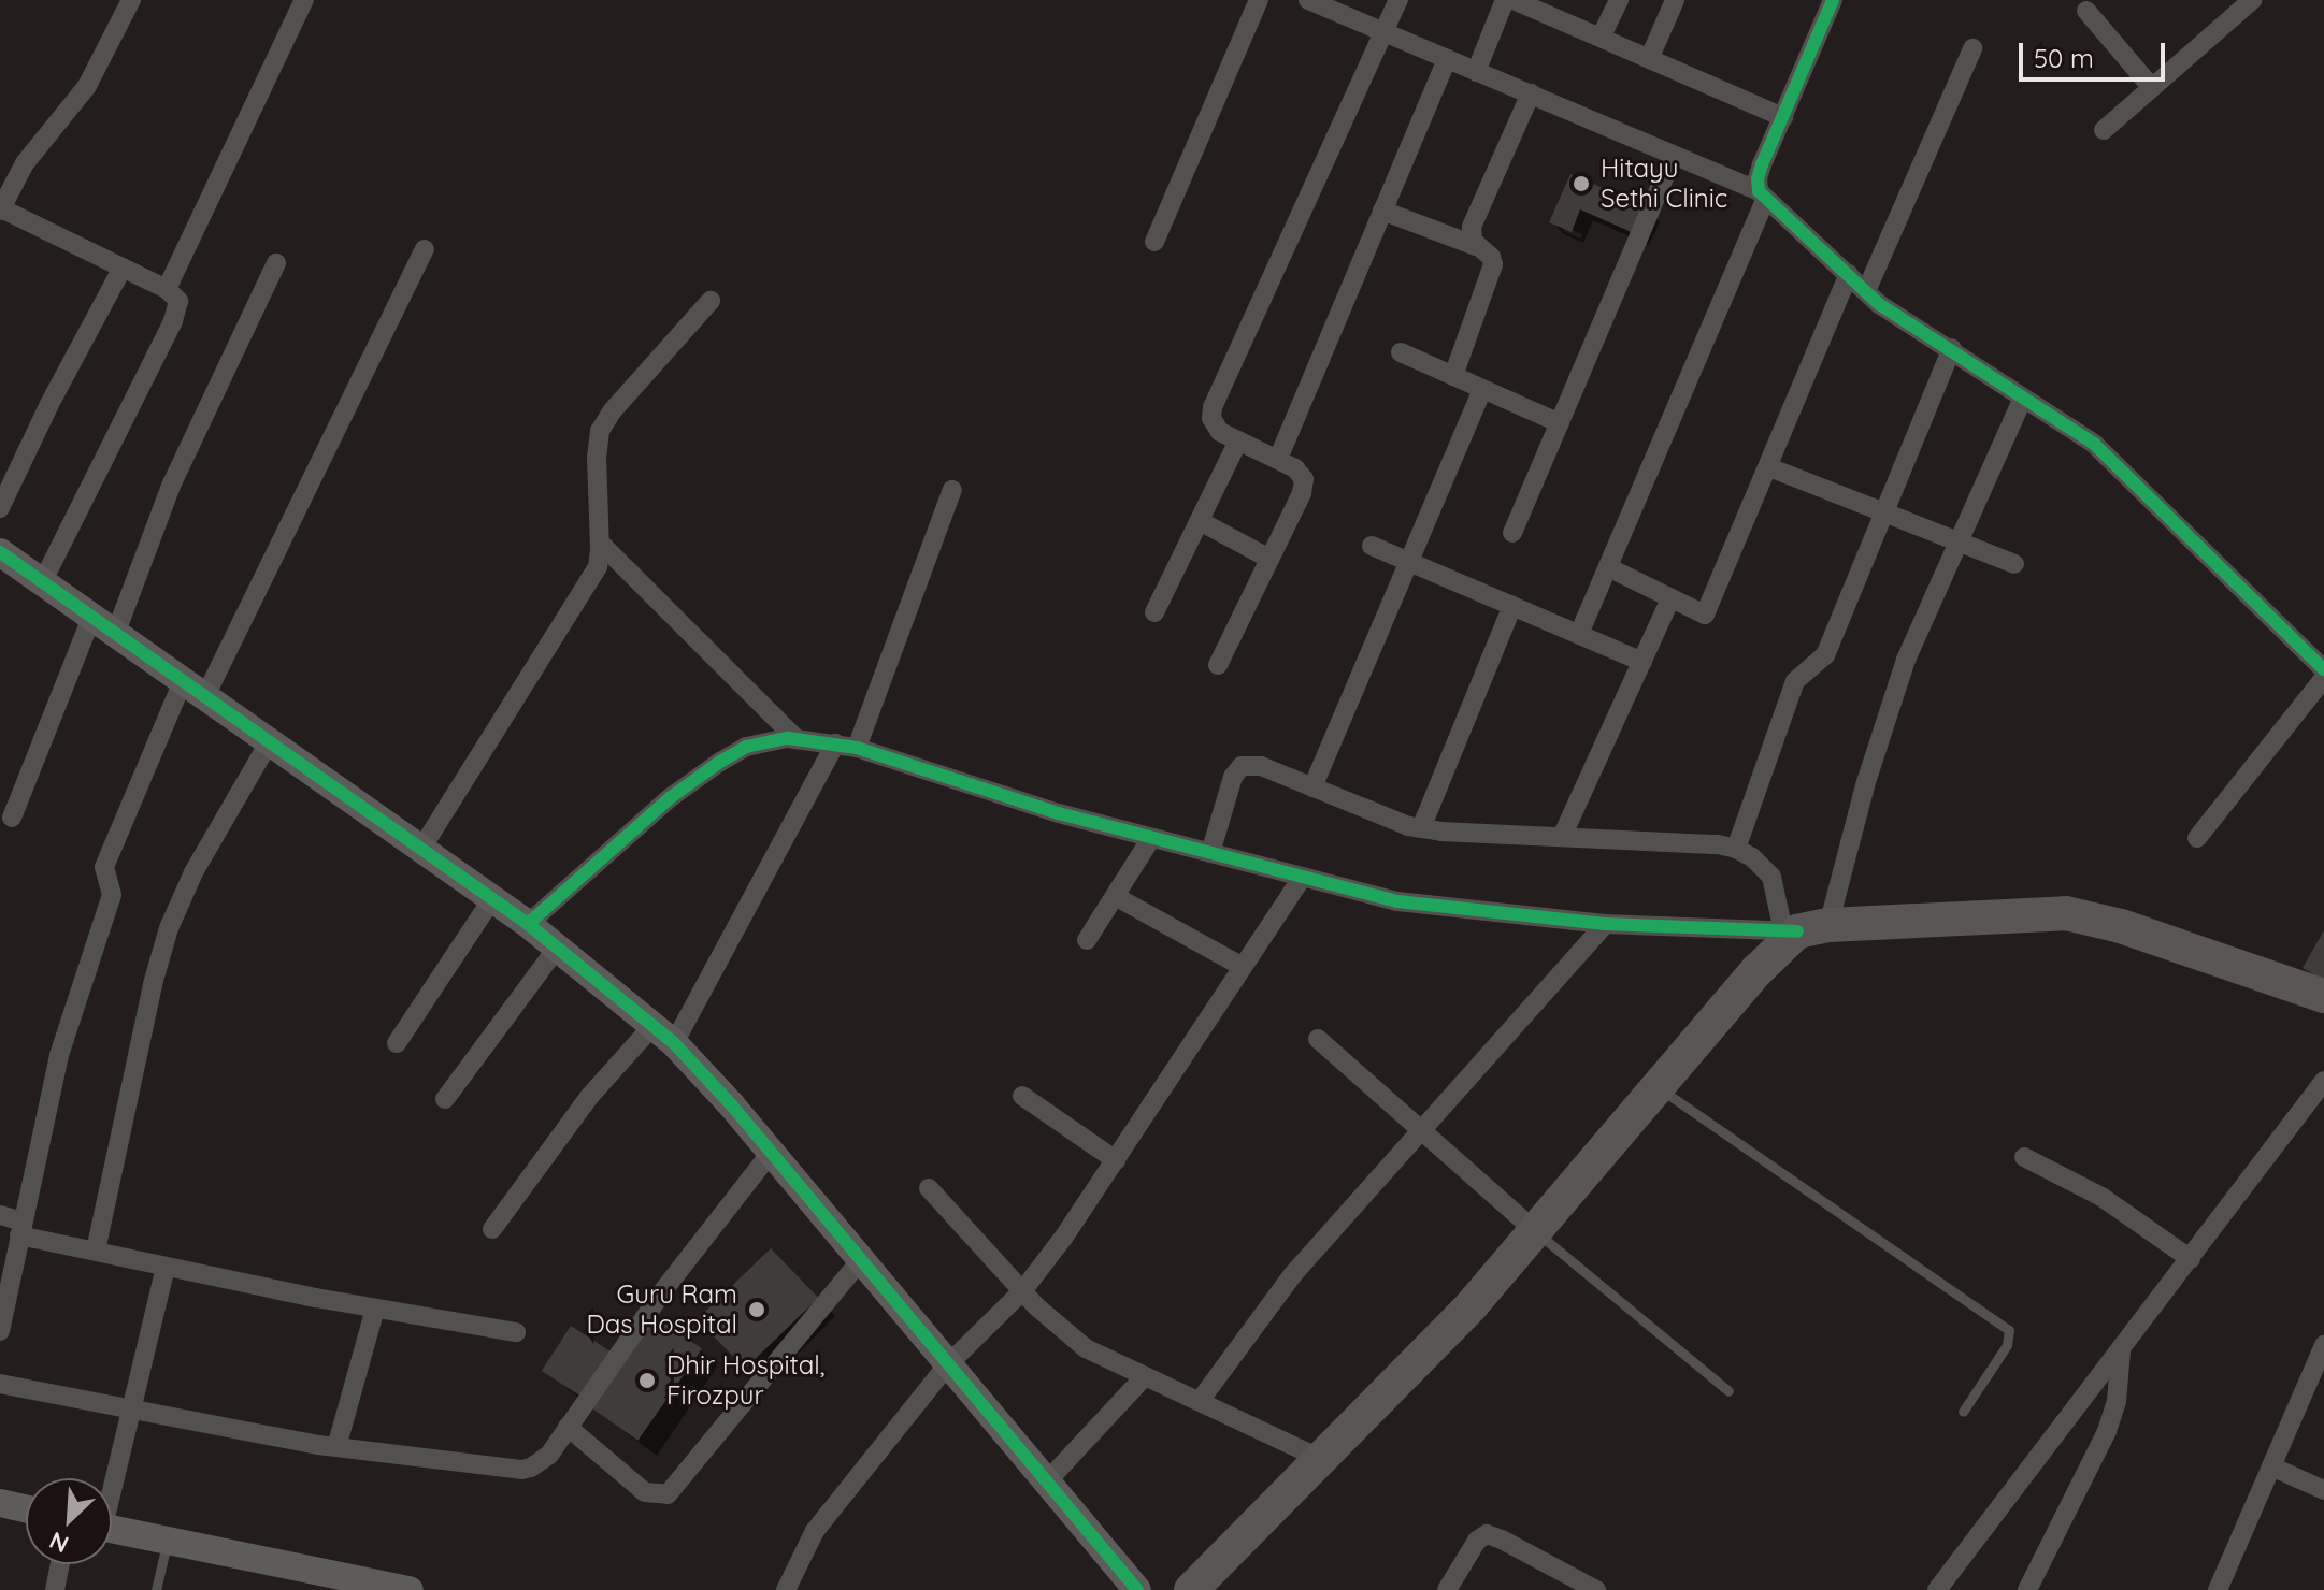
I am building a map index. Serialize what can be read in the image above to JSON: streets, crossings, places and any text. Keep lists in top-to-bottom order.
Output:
{
  "places": ["Hitayu Sethi Clinic", "Guru Ram Das Hospital", "Dhir Hospital, Firozpur"],
  "scale_bar": "50 m",
  "north": "bottom left"
}
